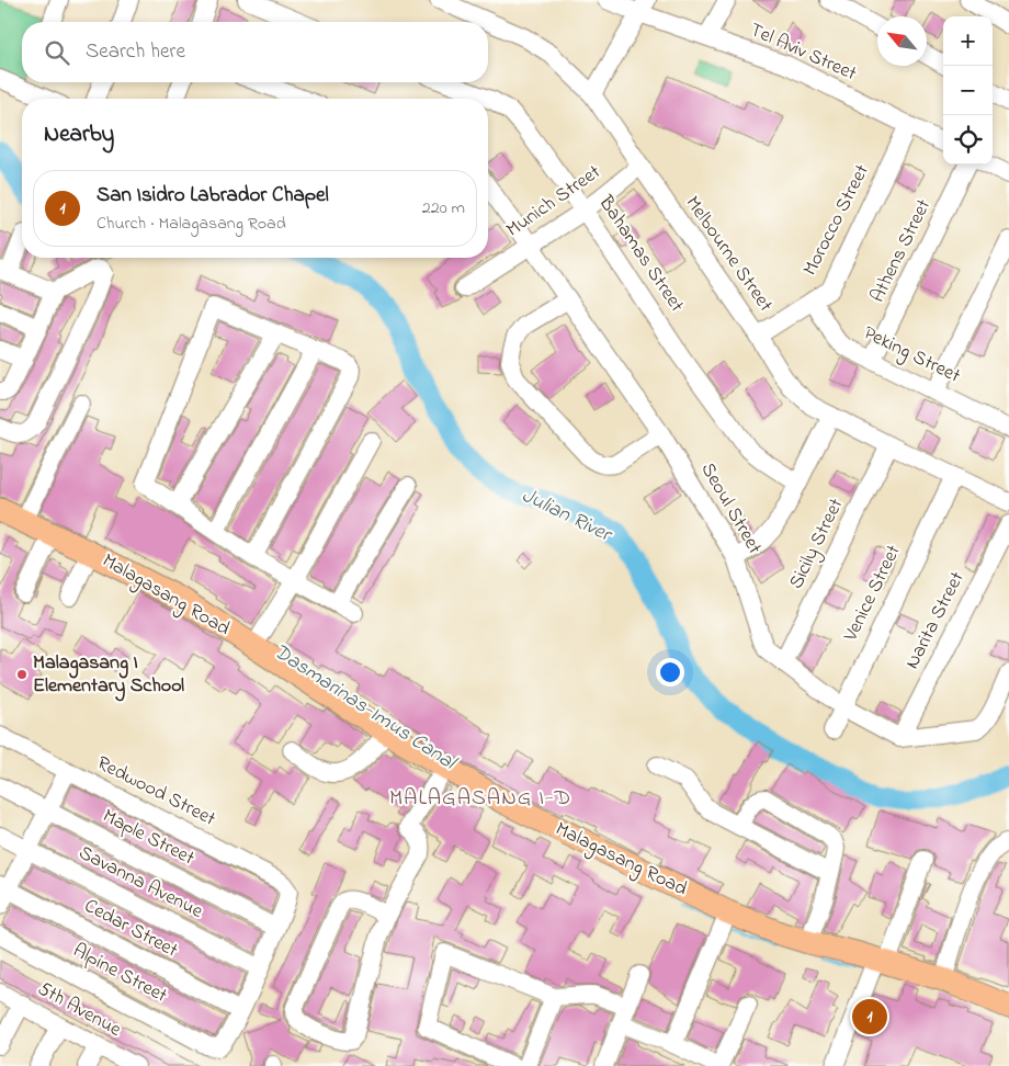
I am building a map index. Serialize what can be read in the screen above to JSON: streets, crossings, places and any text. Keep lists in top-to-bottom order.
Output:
{
  "streets": {
    "main road": ["Malagasang Road"],
    "street": [
      "Tel Aviv Street",
      "Munich Street",
      "Morocco Street",
      "Athens Street",
      "Bahamas Street",
      "Melbourne Street",
      "Peking Street",
      "Seoul Street",
      "Sicily Street",
      "Venice Street",
      "Narita Street",
      "Redwood Street",
      "Maple Street",
      "Savanna Avenue",
      "Cedar Street",
      "Alpine Street",
      "5th Avenue"
    ]
  },
  "crossings": [
    ["Tel Aviv Street", "Morocco Street"],
    ["Munich Street", "Bahamas Street"],
    ["Munich Street", "Melbourne Street"],
    ["Munich Street", "Seoul Street"],
    ["Morocco Street", "Melbourne Street"],
    ["Morocco Street", "Peking Street"],
    ["Athens Street", "Peking Street"],
    ["Melbourne Street", "Sicily Street"],
    ["Melbourne Street", "Venice Street"],
    ["Seoul Street", "Sicily Street"],
    ["Seoul Street", "Venice Street"],
    ["Seoul Street", "Narita Street"],
    ["Redwood Street", "Maple Street"],
    ["Cedar Street", "Alpine Street"]
  ],
  "districts": ["MALAGASANG I-D"],
  "water": ["Julian River", "Dasmarinas-Imus Canal"],
  "places": ["Malagasang I Elementary School"],
  "north": "top left",
  "page": {
    "map_buttons": ["+", "−"],
    "search": "Search here",
    "heading": "Nearby",
    "list": [
      {
        "mark": "1",
        "name": "San Isidro Labrador Chapel",
        "note": "Church · Malagasang Road",
        "value": "220 m"
      }
    ],
    "pins": "1"
  }
}
